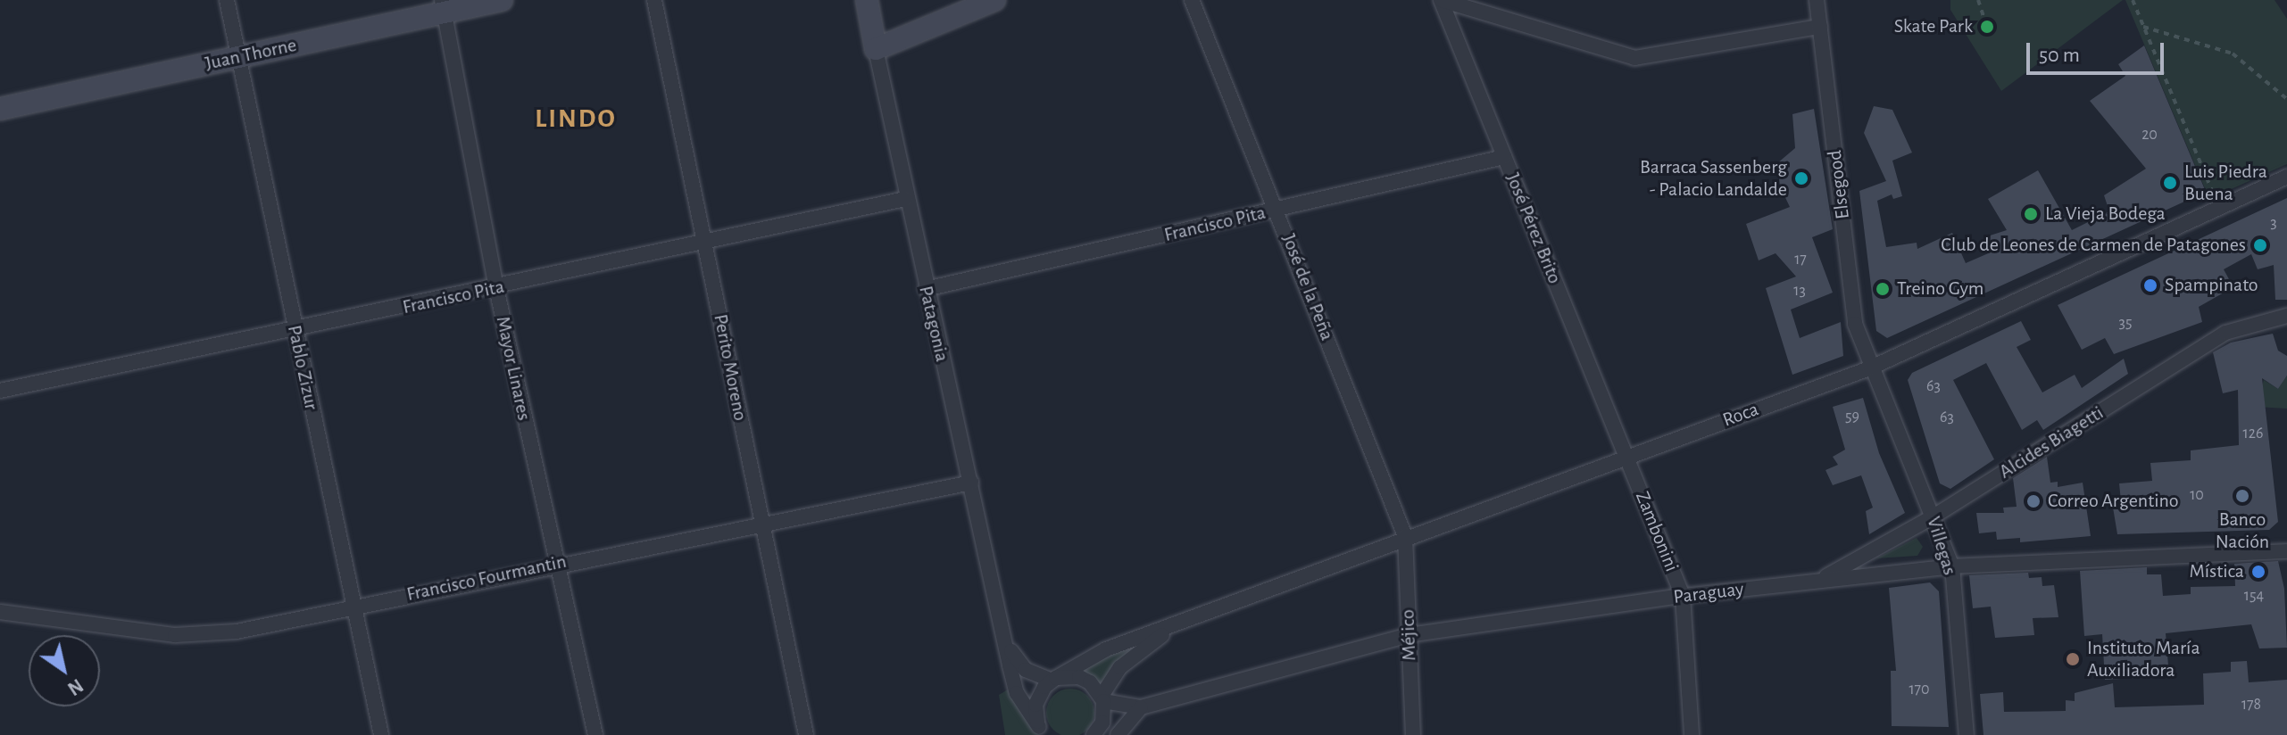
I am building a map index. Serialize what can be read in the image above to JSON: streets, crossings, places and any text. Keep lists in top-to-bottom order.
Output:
{
  "streets": {
    "street": [
      "Juan Thorne",
      "Elsegood",
      "Francisco Pita",
      "José Pérez Brito",
      "José de la Peña",
      "Patagonia",
      "Pablo Zizur",
      "Perito Moreno",
      "Mayor Linares",
      "Roca",
      "Alcides Biagetti",
      "Zambonini",
      "Villegas",
      "Francisco Fourmantin",
      "Paraguay",
      "Méjico"
    ]
  },
  "crossings": [
    ["Juan Thorne", "Pablo Zizur"],
    ["Juan Thorne", "Mayor Linares"],
    ["Elsegood", "Roca"],
    ["Elsegood", "Villegas"],
    ["Francisco Pita", "José Pérez Brito"],
    ["Francisco Pita", "José de la Peña"],
    ["Francisco Pita", "Patagonia"],
    ["Francisco Pita", "Pablo Zizur"],
    ["Francisco Pita", "Perito Moreno"],
    ["Francisco Pita", "Mayor Linares"],
    ["José Pérez Brito", "Roca"],
    ["José Pérez Brito", "Zambonini"],
    ["José de la Peña", "Roca"],
    ["José de la Peña", "Méjico"],
    ["Patagonia", "Roca"],
    ["Patagonia", "Francisco Fourmantin"],
    ["Patagonia", "Paraguay"],
    ["Pablo Zizur", "Francisco Fourmantin"],
    ["Perito Moreno", "Francisco Fourmantin"],
    ["Mayor Linares", "Francisco Fourmantin"],
    ["Roca", "Zambonini"],
    ["Roca", "Villegas"],
    ["Roca", "Méjico"],
    ["Alcides Biagetti", "Villegas"],
    ["Alcides Biagetti", "Paraguay"],
    ["Zambonini", "Paraguay"],
    ["Villegas", "Paraguay"],
    ["Paraguay", "Méjico"]
  ],
  "districts": ["LINDO"],
  "places": [
    "Skate Park",
    "Barraca Sassenberg - Palacio Landalde",
    "Luis Piedra Buena",
    "La Vieja Bodega",
    "Club de Leones de Carmen de Patagones",
    "Spampinato",
    "Treino Gym",
    "Banco Nación",
    "Correo Argentino",
    "Mística",
    "Instituto María Auxiliadora"
  ],
  "house_numbers": [
    "20",
    "3",
    "17",
    "13",
    "35",
    "63",
    "59",
    "63",
    "126",
    "10",
    "154",
    "170",
    "178"
  ],
  "scale_bar": "50 m",
  "north": "bottom right"
}
